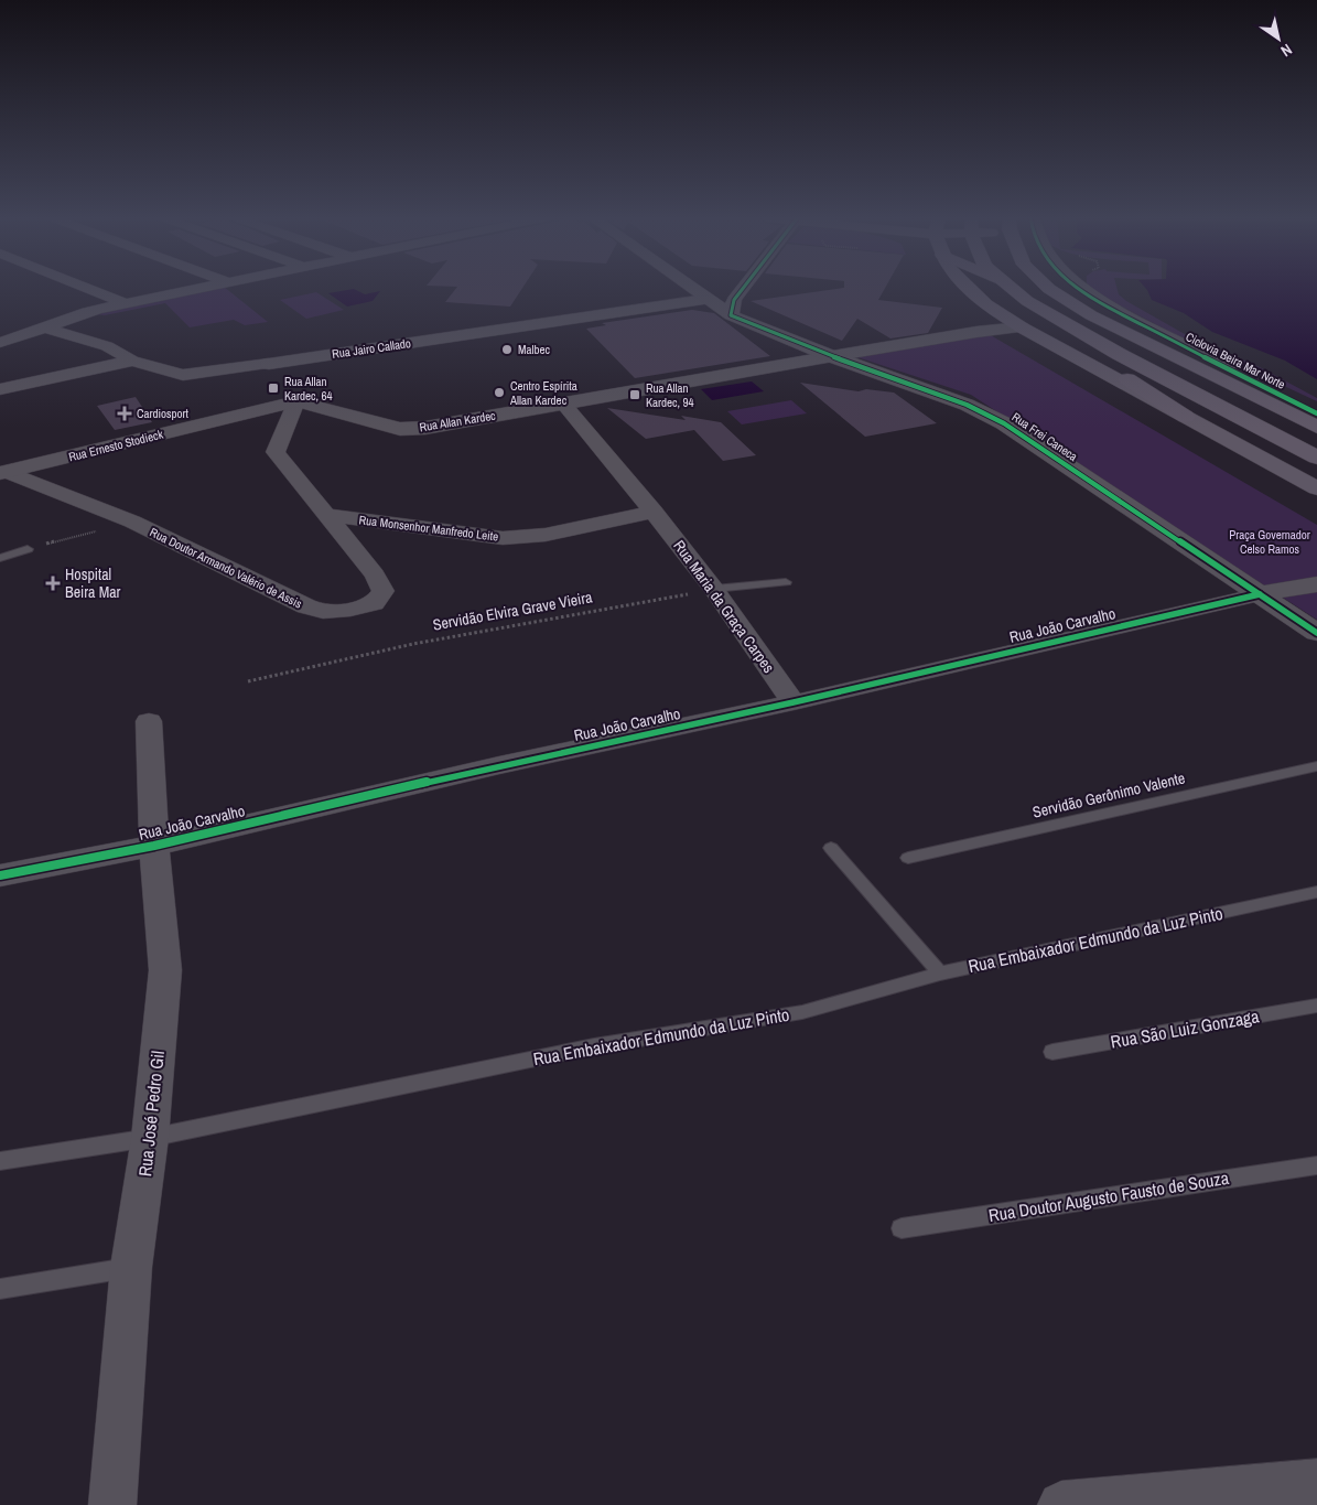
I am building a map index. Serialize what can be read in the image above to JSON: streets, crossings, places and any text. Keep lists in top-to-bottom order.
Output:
{
  "streets": {
    "street": [
      "Rua Jairo Callado",
      "Rua Allan Kardec",
      "Rua Frei Caneca",
      "Rua Ernesto Stodieck",
      "Rua Monsenhor Manfredo Leite",
      "Rua Doutor Armando Valério de Assis",
      "Rua Maria da Graça Carpes",
      "Rua João Carvalho",
      "Rua José Pedro Gil"
    ],
    "lane": [
      "Servidão Gerônimo Valente",
      "Rua Embaixador Edmundo da Luz Pinto",
      "Rua São Luiz Gonzaga",
      "Rua Doutor Augusto Fausto de Souza"
    ],
    "path": ["Servidão Elvira Grave Vieira"],
    "cycle path": ["Ciclovia Beira Mar Norte"]
  },
  "crossings": [
    ["Rua Jairo Callado", "Rua Frei Caneca"],
    ["Rua Allan Kardec", "Rua Frei Caneca"],
    ["Rua Allan Kardec", "Rua Ernesto Stodieck"],
    ["Rua Allan Kardec", "Rua Doutor Armando Valério de Assis"],
    ["Rua Frei Caneca", "Rua João Carvalho"],
    ["Rua Ernesto Stodieck", "Rua Doutor Armando Valério de Assis"],
    ["Rua Monsenhor Manfredo Leite", "Rua Doutor Armando Valério de Assis"],
    ["Rua Monsenhor Manfredo Leite", "Rua Maria da Graça Carpes"],
    ["Rua Maria da Graça Carpes", "Servidão Elvira Grave Vieira"],
    ["Rua Maria da Graça Carpes", "Rua João Carvalho"],
    ["Rua João Carvalho", "Rua José Pedro Gil"],
    ["Rua Embaixador Edmundo da Luz Pinto", "Rua José Pedro Gil"]
  ],
  "parks": ["Praça Governador Celso Ramos"],
  "places": {
    "other": ["Malbec", "Centro Espírita Allan Kardec"],
    "transit": ["Rua Allan Kardec, 64", "Rua Allan Kardec, 94"],
    "health": ["Cardiosport", "Hospital Beira Mar"]
  },
  "north": "bottom right"
}
